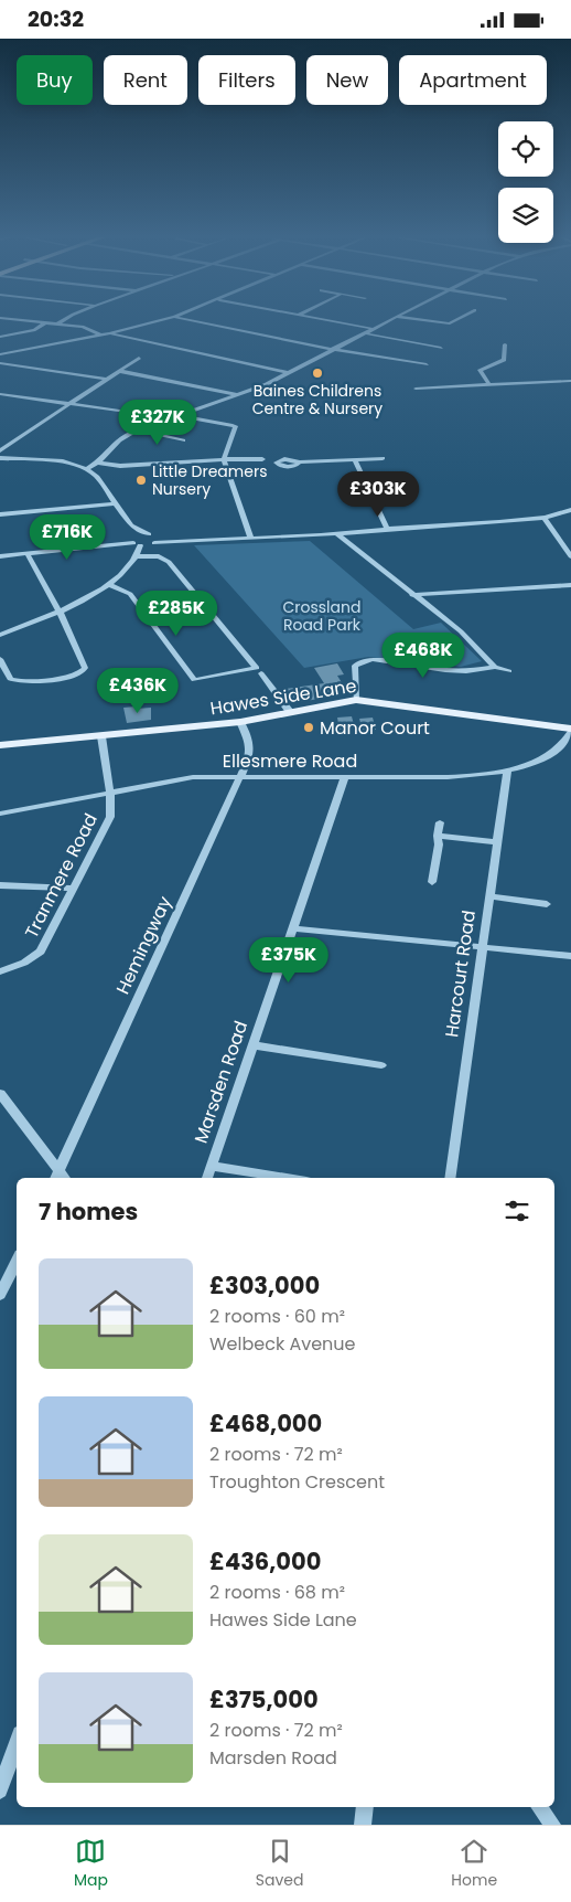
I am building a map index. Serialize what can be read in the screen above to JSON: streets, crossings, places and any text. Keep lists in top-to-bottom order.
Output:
{
  "streets": {
    "main road": ["Hawes Side Lane"],
    "street": [
      "Ellesmere Road",
      "Tranmere Road",
      "Hemingway",
      "Harcourt Road",
      "Marsden Road"
    ]
  },
  "crossings": [
    ["Hawes Side Lane", "Tranmere Road"],
    ["Hawes Side Lane", "Hemingway"],
    ["Ellesmere Road", "Tranmere Road"],
    ["Ellesmere Road", "Hemingway"],
    ["Ellesmere Road", "Harcourt Road"],
    ["Ellesmere Road", "Marsden Road"]
  ],
  "parks": ["Crossland Road Park"],
  "places": ["Baines Childrens Centre & Nursery", "Little Dreamers Nursery", "Manor Court"],
  "page": {
    "status": "20:32",
    "chip": [
      "Buy",
      "Rent",
      "Filters",
      "New",
      "Apartment"
    ],
    "price": [
      "£327K",
      "£303K",
      "£716K",
      "£285K",
      "£468K",
      "£436K",
      "£375K"
    ],
    "heading": "7 homes",
    "list": [
      {
        "name": "£303,000",
        "note": "2 rooms · 60 m² · Welbeck Avenue"
      },
      {
        "name": "£468,000",
        "note": "2 rooms · 72 m² · Troughton Crescent"
      },
      {
        "name": "£436,000",
        "note": "2 rooms · 68 m² · Hawes Side Lane"
      },
      {
        "name": "£375,000",
        "note": "2 rooms · 72 m² · Marsden Road"
      }
    ],
    "tabs": ["Map", "Saved", "Home"]
  }
}
